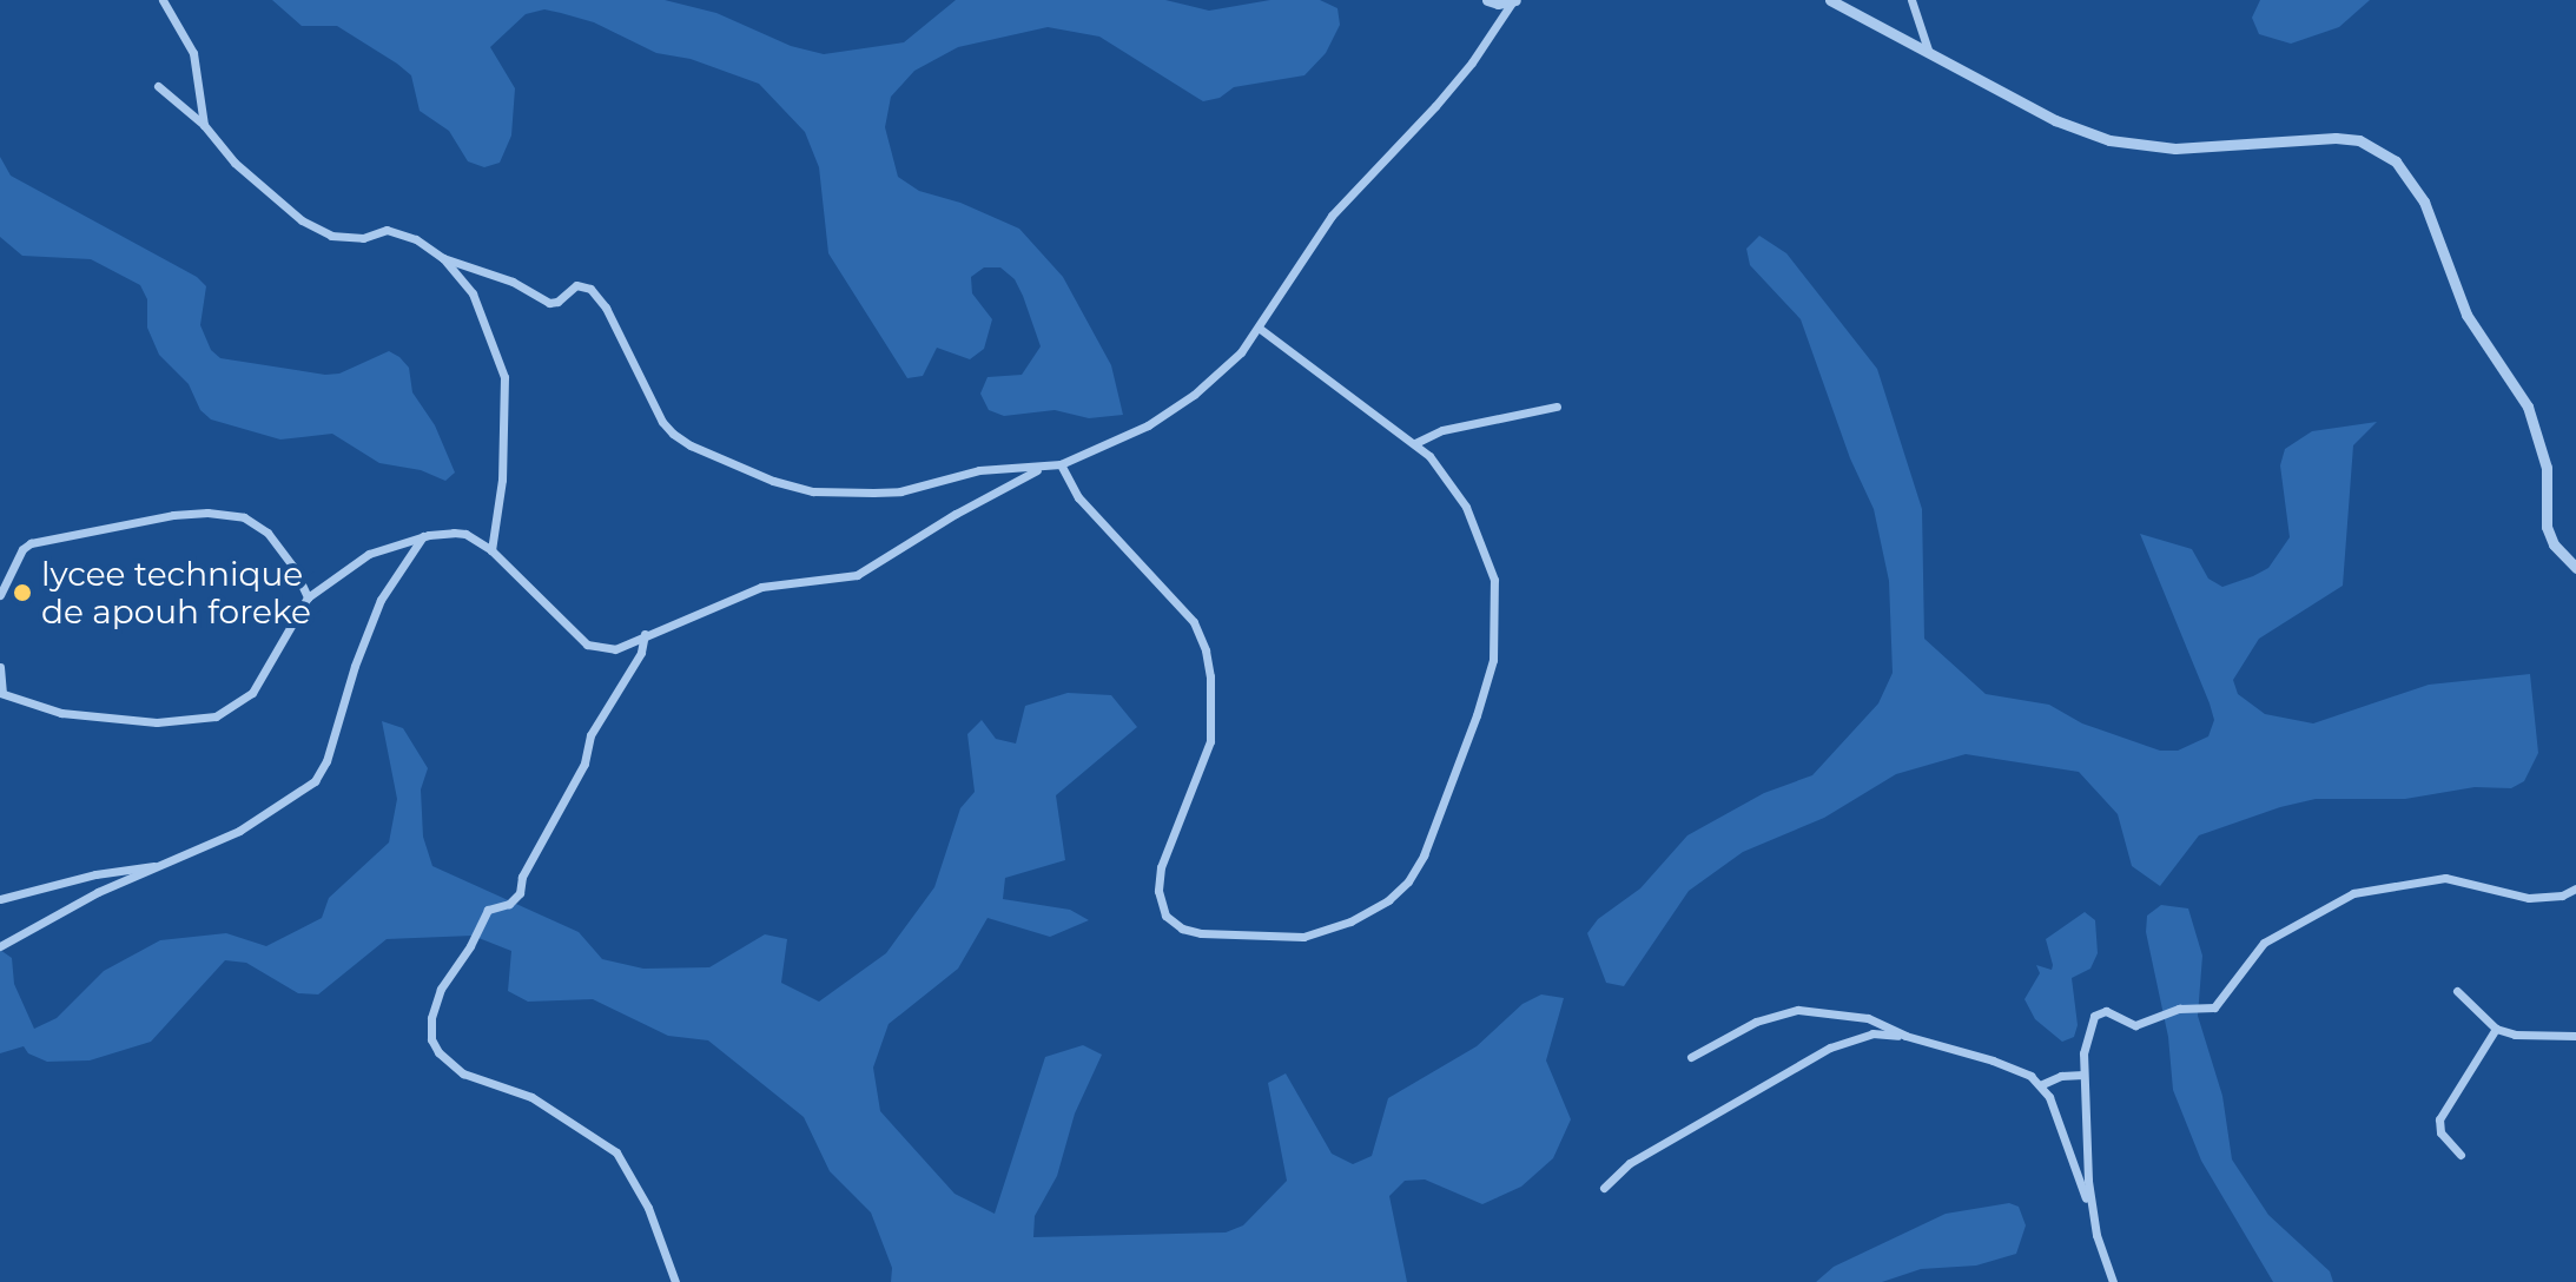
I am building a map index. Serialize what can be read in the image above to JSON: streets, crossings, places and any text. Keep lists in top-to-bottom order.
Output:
{
  "places": ["lycee technique de apouh foreke"]
}
